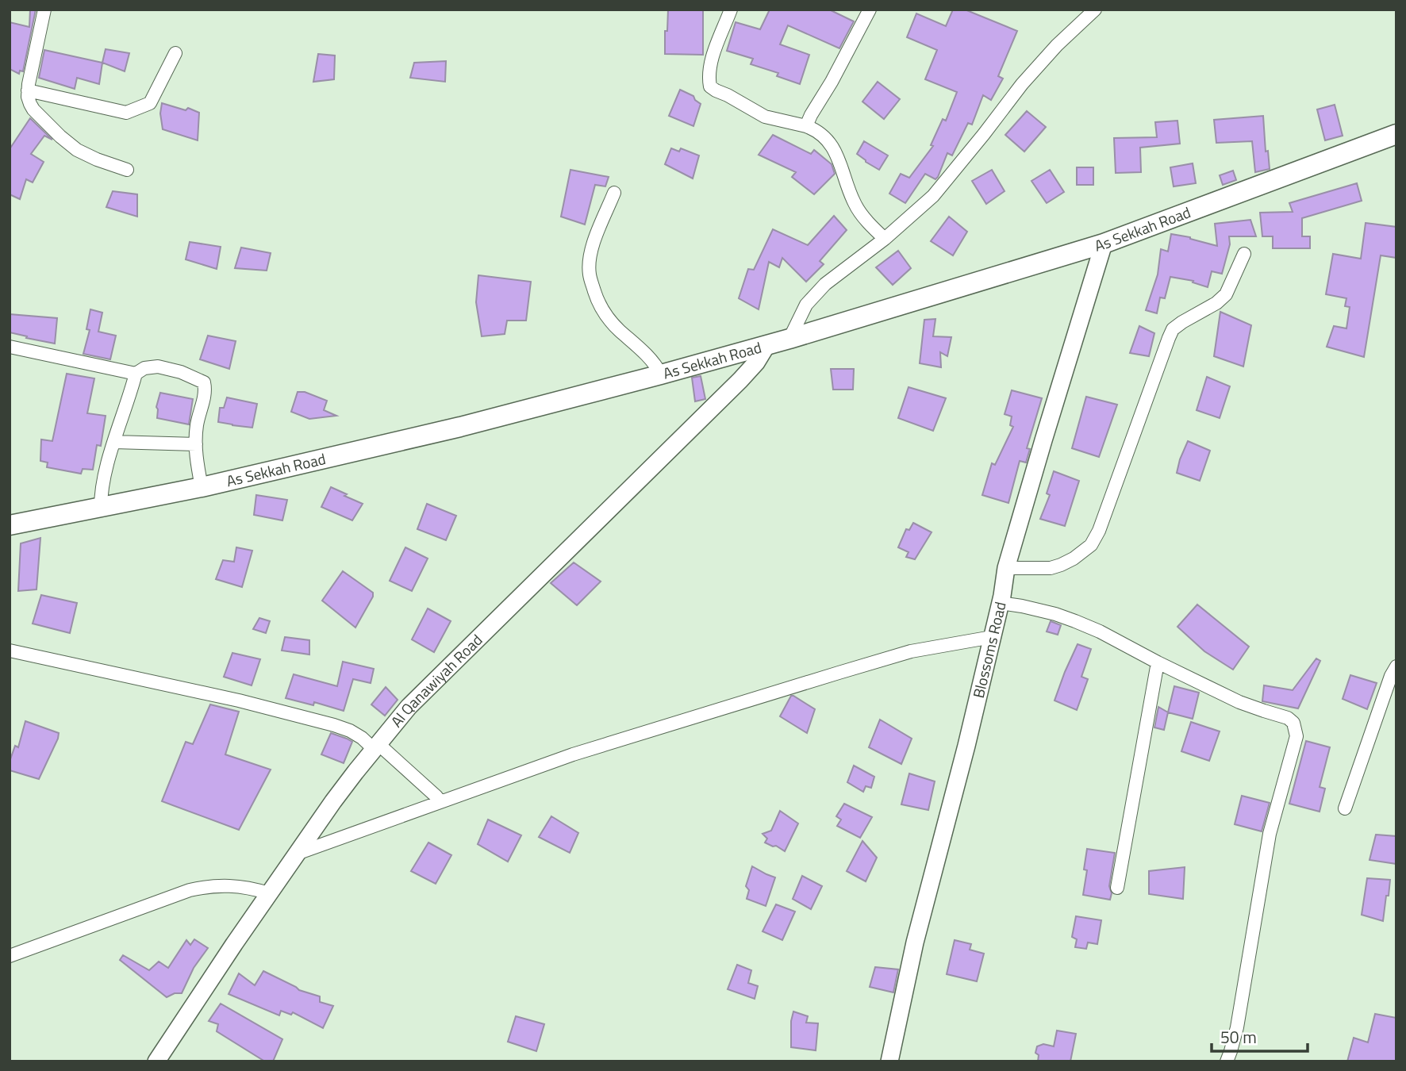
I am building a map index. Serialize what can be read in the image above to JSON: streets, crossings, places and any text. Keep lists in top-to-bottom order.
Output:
{
  "streets": {
    "main road": ["As Sekkah Road"],
    "street": ["Blossoms Road", "Al Qanawiyah Road"]
  },
  "crossings": [
    ["As Sekkah Road", "Blossoms Road"],
    ["As Sekkah Road", "Al Qanawiyah Road"]
  ],
  "scale_bar": "50 m"
}
